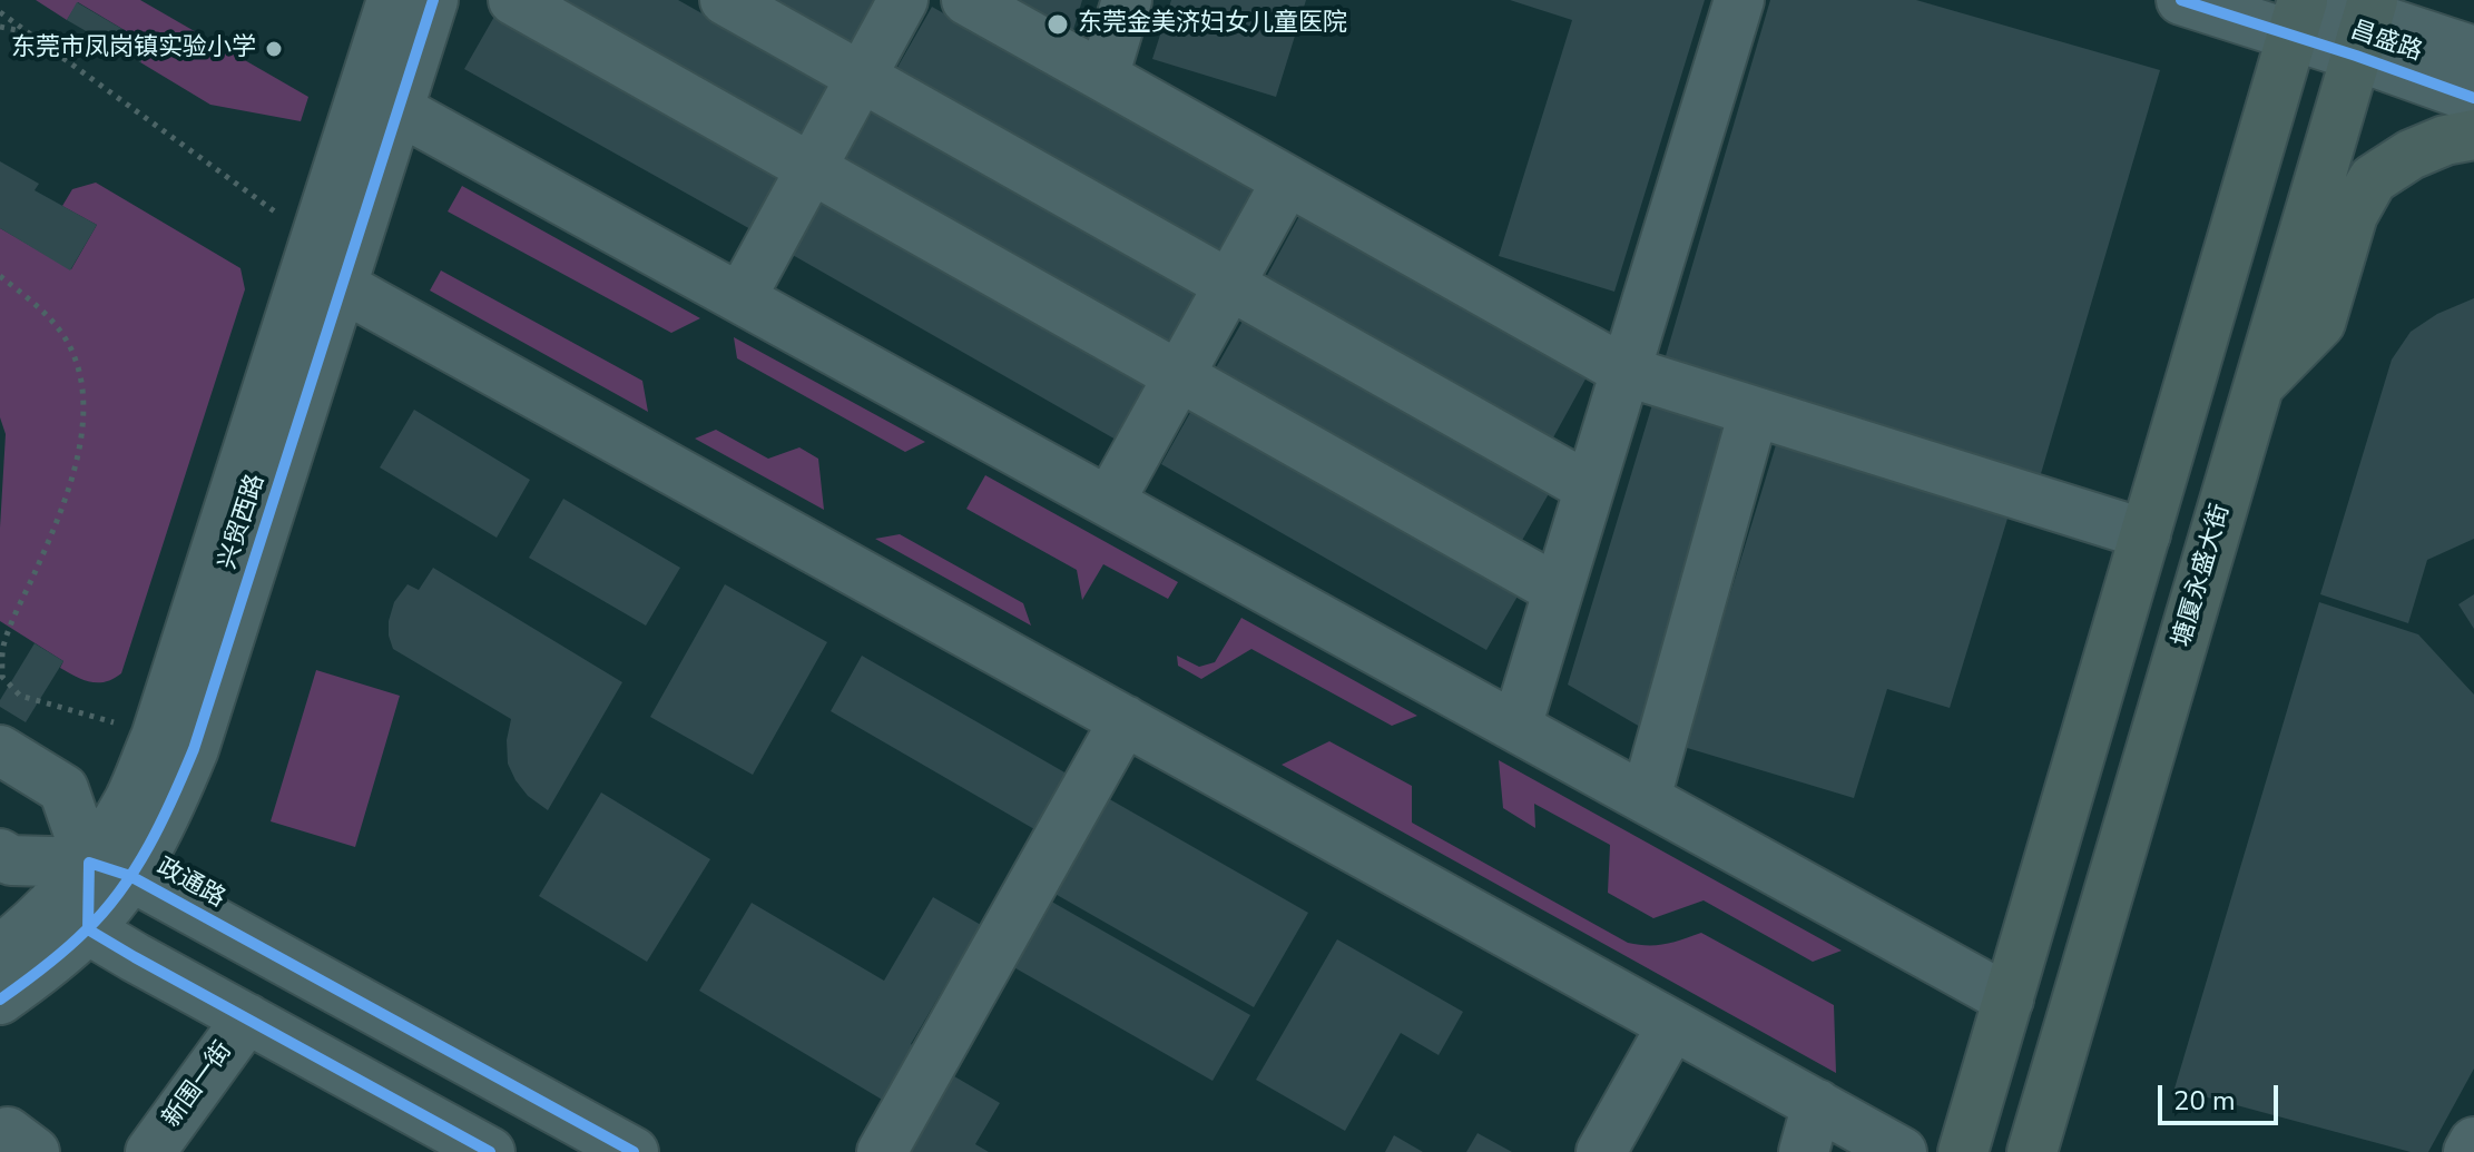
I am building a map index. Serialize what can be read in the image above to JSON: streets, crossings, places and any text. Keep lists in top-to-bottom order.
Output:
{
  "streets": {
    "main road": ["塘厦永盛大街"],
    "street": [
      "昌盛路",
      "兴贸西路",
      "政通路",
      "新围一街"
    ]
  },
  "crossings": [
    ["昌盛路", "塘厦永盛大街"],
    ["兴贸西路", "政通路"]
  ],
  "places": ["东莞金美济妇女儿童医院", "东莞市凤岗镇实验小学"],
  "scale_bar": "20 m"
}
